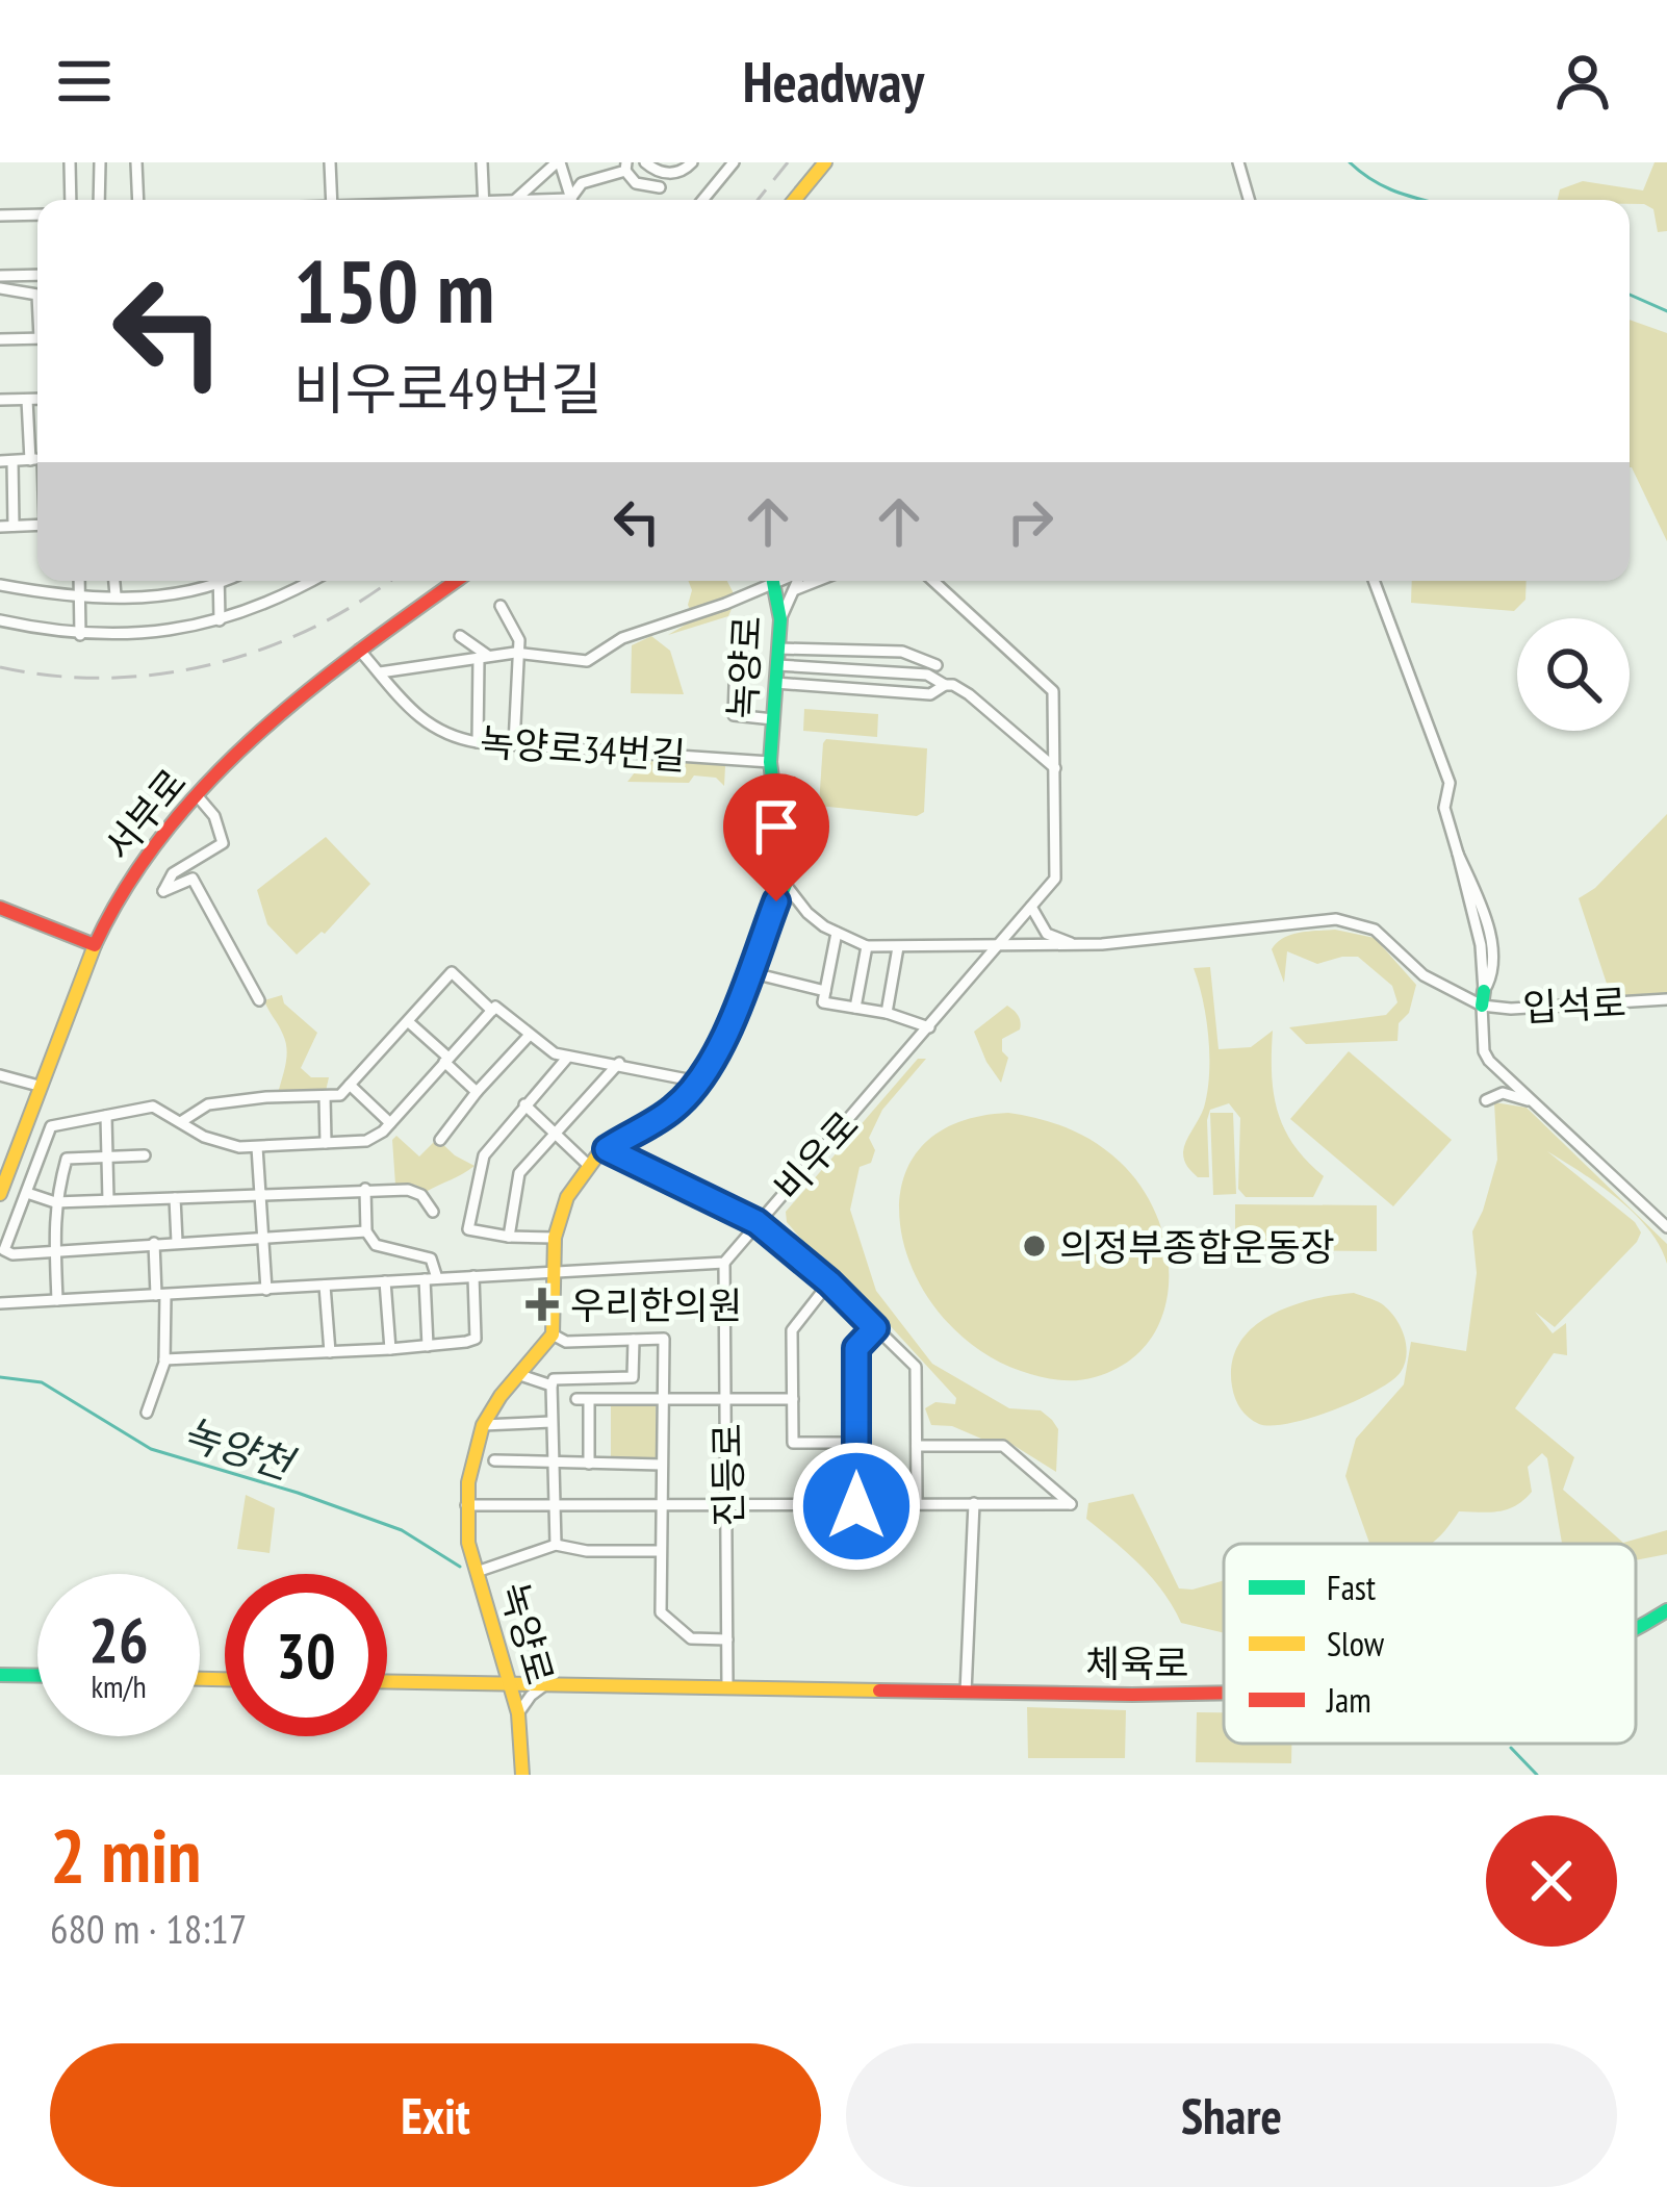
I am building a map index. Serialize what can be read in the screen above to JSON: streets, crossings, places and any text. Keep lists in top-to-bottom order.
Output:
{
  "streets": {
    "street": [
      "녹양로",
      "녹양로34번길",
      "서부로",
      "입석로",
      "비우로",
      "진등로",
      "체육로"
    ]
  },
  "crossings": [
    ["녹양로", "녹양로34번길"],
    ["녹양로", "비우로"],
    ["녹양로", "체육로"],
    ["녹양로34번길", "서부로"],
    ["녹양로34번길", "비우로"],
    ["비우로", "진등로"],
    ["진등로", "체육로"]
  ],
  "water": ["녹양천"],
  "places": {
    "other": ["의정부종합운동장"],
    "health": ["우리한의원"]
  },
  "legend": ["Fast", "Slow", "Jam"],
  "page": {
    "header": "Headway",
    "turn": ["150 m", "비우로49번길"],
    "speed": "26 km/h",
    "limit": "30",
    "heading": ["2 min", "680 m · 18:17"],
    "buttons": ["Exit", "Share"]
  }
}
